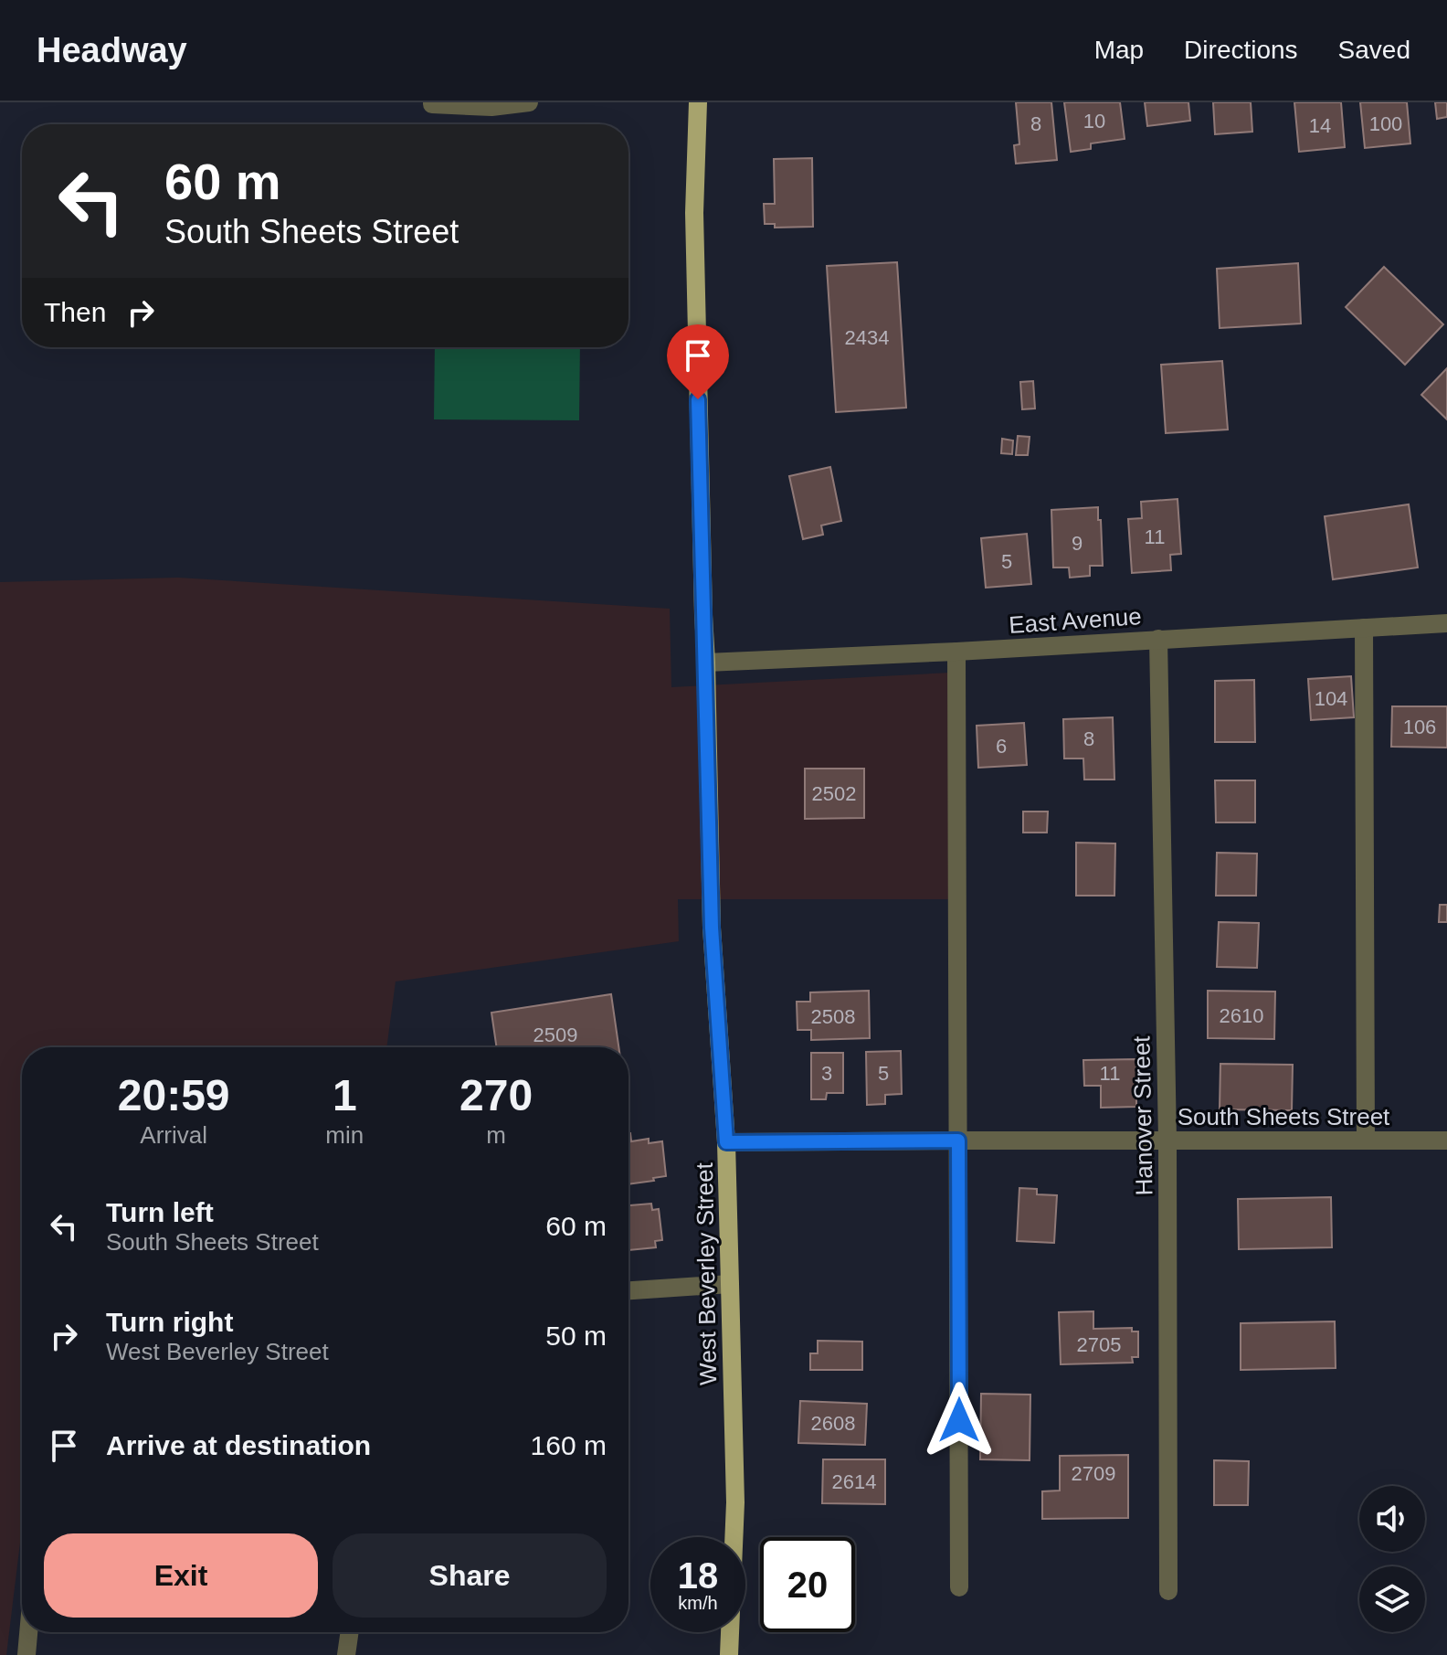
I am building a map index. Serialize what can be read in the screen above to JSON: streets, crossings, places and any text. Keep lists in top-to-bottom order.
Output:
{
  "streets": {
    "main road": ["West Beverley Street"],
    "street": ["East Avenue", "Hanover Street", "South Sheets Street"]
  },
  "crossings": [
    ["East Avenue", "Hanover Street"],
    ["East Avenue", "West Beverley Street"],
    ["Hanover Street", "South Sheets Street"],
    ["South Sheets Street", "West Beverley Street"]
  ],
  "house_numbers": [
    "10",
    "8",
    "100",
    "14",
    "2434",
    "11",
    "9",
    "5",
    "104",
    "106",
    "8",
    "6",
    "2502",
    "2610",
    "2508",
    "2509",
    "3",
    "5",
    "11",
    "2705",
    "2608",
    "2709",
    "2614"
  ],
  "page": {
    "header": "Headway",
    "nav": ["Map", "Directions", "Saved"],
    "turn": ["60 m", "South Sheets Street"],
    "then": "Then",
    "eta": [
      "20:59",
      "Arrival",
      "1",
      "min",
      "270",
      "m"
    ],
    "list": [
      {
        "name": "Turn left",
        "note": "South Sheets Street",
        "value": "60 m"
      },
      {
        "name": "Turn right",
        "note": "West Beverley Street",
        "value": "50 m"
      },
      {
        "name": "Arrive at destination",
        "value": "160 m"
      }
    ],
    "buttons": ["Exit", "Share"],
    "speed": "18 km/h",
    "limit": "20"
  }
}
